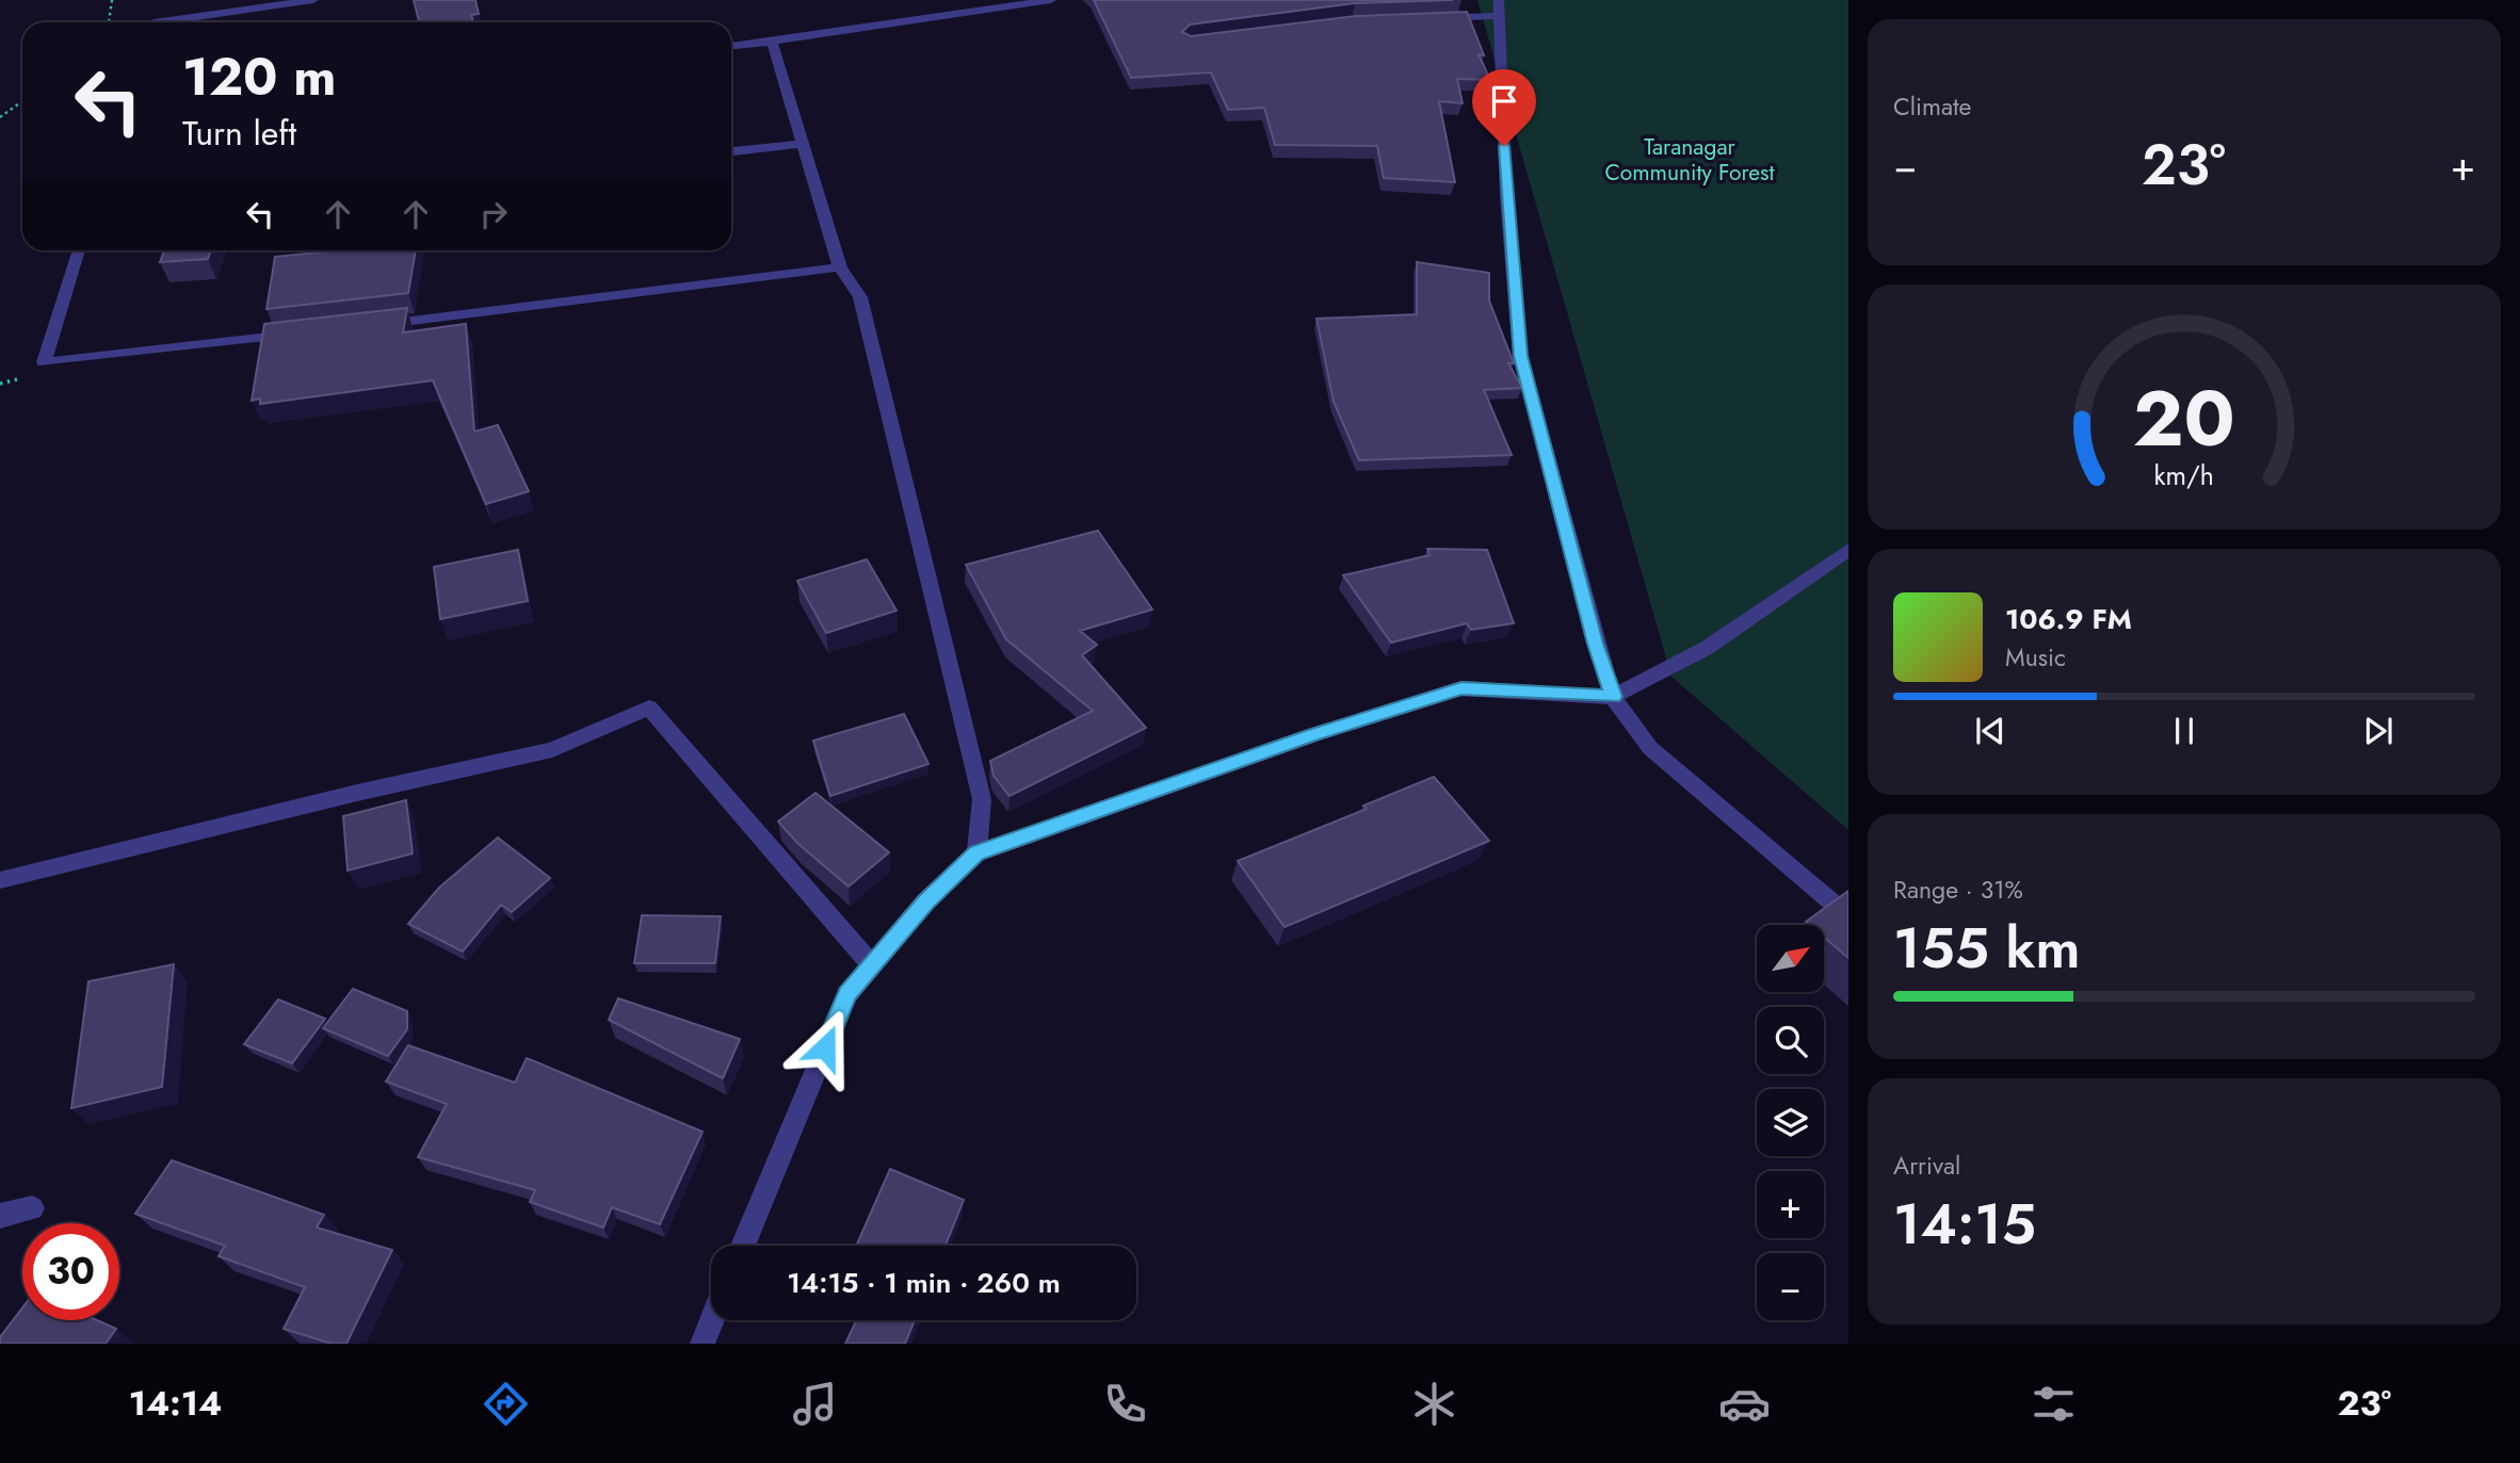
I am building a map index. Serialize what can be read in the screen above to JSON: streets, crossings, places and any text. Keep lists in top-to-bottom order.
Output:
{
  "parks": ["Taranagar Community Forest"],
  "north": "top right",
  "page": {
    "tile": [
      "Climate",
      ["Range · 31%", "155 km"],
      ["Arrival", "14:15"]
    ],
    "turn": ["120 m", "Turn left"],
    "heat": ["−", "23°", "+"],
    "song": ["106.9 FM", "Music"],
    "map_buttons": ["+", "−"],
    "limit": "30",
    "trip": "14:15 · 1 min · 260 m",
    "tabs": ["14:14", "23°"],
    "gauge": ["20", "km/h"]
  }
}
